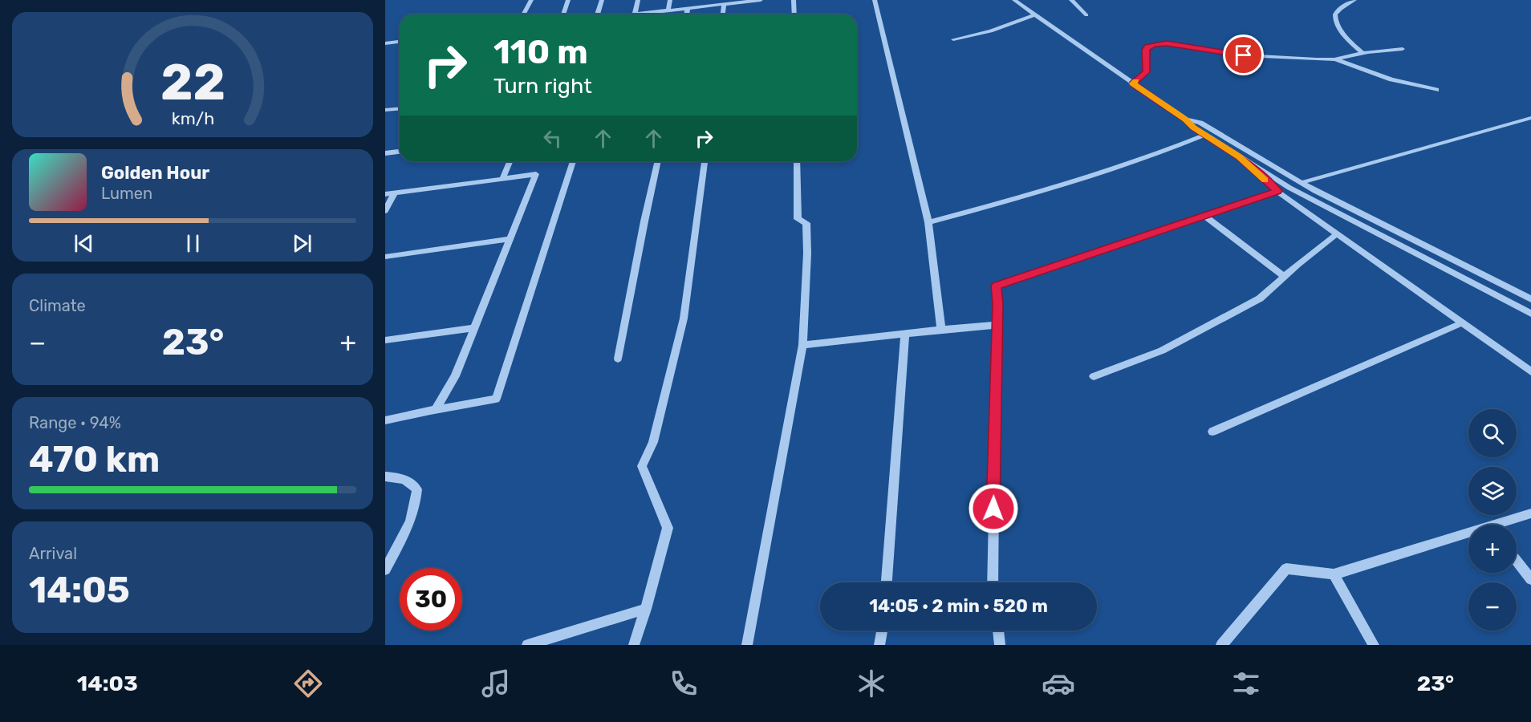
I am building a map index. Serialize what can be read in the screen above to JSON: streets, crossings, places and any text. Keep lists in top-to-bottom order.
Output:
{
  "page": {
    "turn": ["110 m", "Turn right"],
    "song": ["Golden Hour", "Lumen"],
    "tile": [
      "Climate",
      ["Range · 94%", "470 km"],
      ["Arrival", "14:05"]
    ],
    "heat": ["−", "23°", "+"],
    "map_buttons": ["+", "−"],
    "limit": "30",
    "trip": "14:05 · 2 min · 520 m",
    "tabs": ["14:03", "23°"],
    "gauge": ["22", "km/h"]
  }
}
